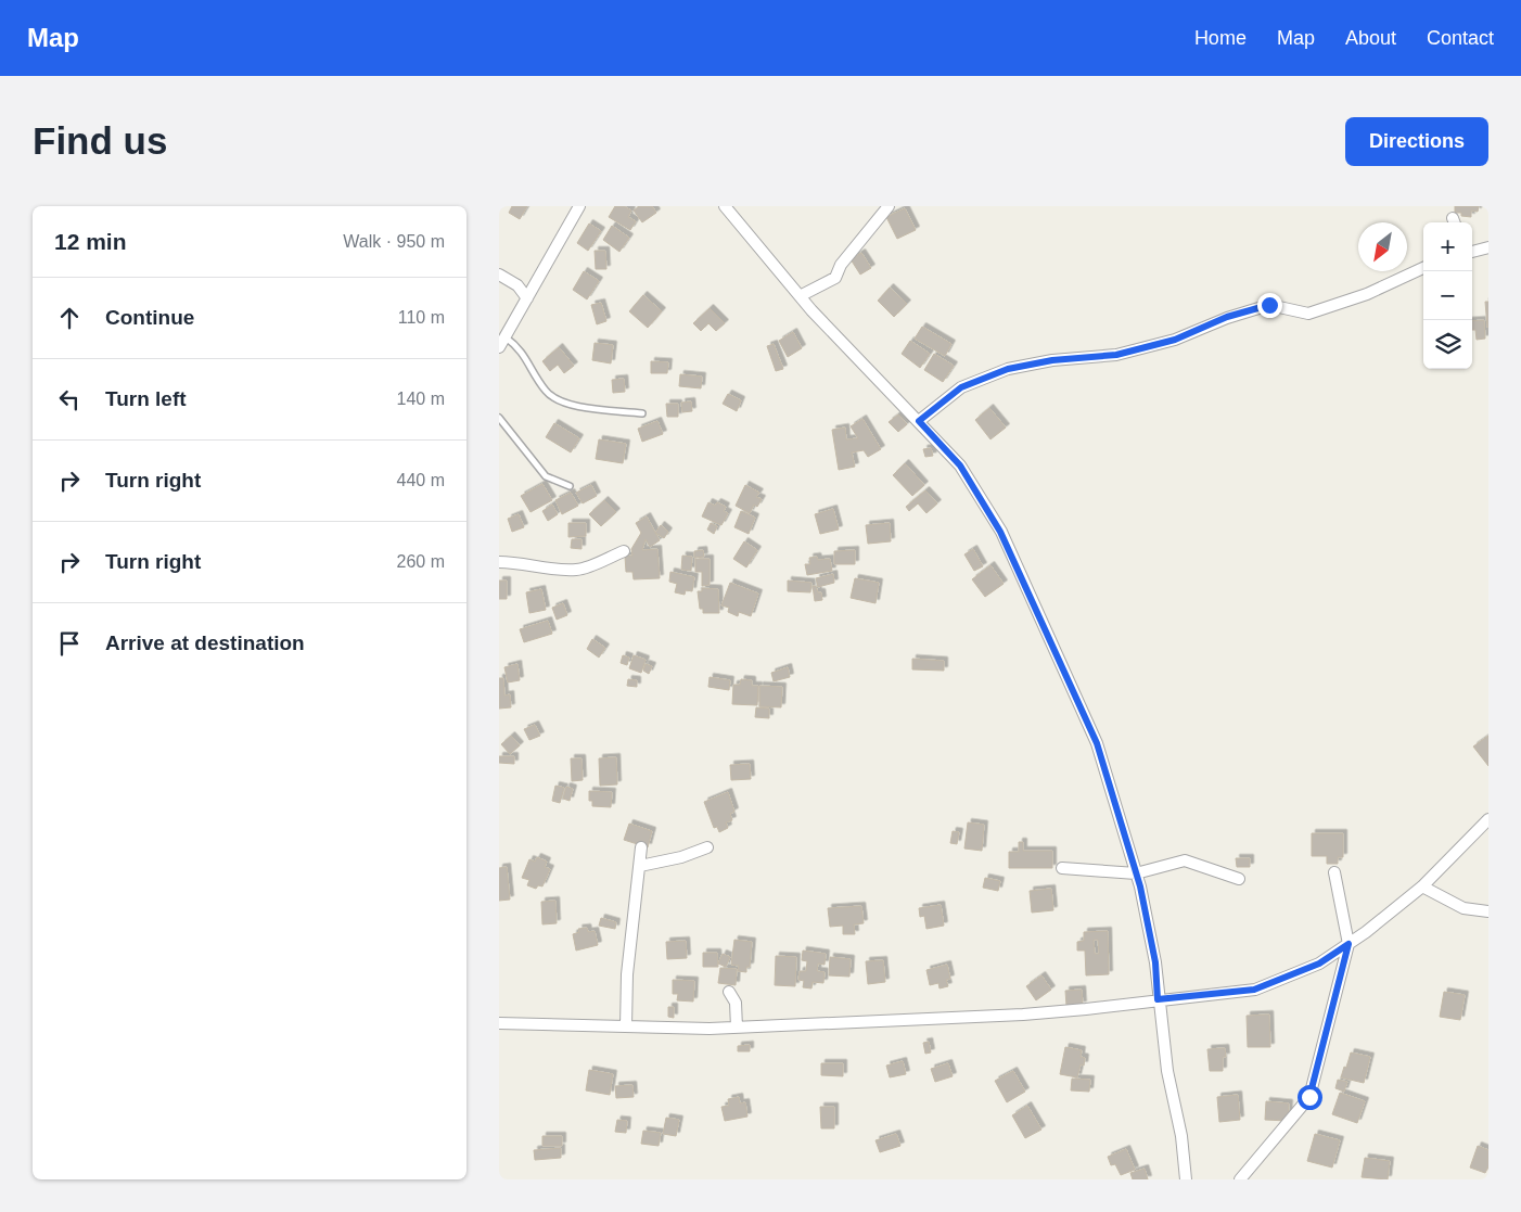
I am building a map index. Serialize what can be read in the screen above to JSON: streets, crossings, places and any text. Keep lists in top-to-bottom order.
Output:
{
  "north": "bottom left",
  "page": {
    "header": "Map",
    "nav": [
      "Home",
      "Map",
      "About",
      "Contact"
    ],
    "buttons": "Directions",
    "title": "Find us",
    "heading": ["12 min", "Walk · 950 m"],
    "map_buttons": ["+", "−"],
    "list": [
      ["Continue", "110 m"],
      ["Turn left", "140 m"],
      ["Turn right", "440 m"],
      ["Turn right", "260 m"],
      "Arrive at destination"
    ]
  }
}
